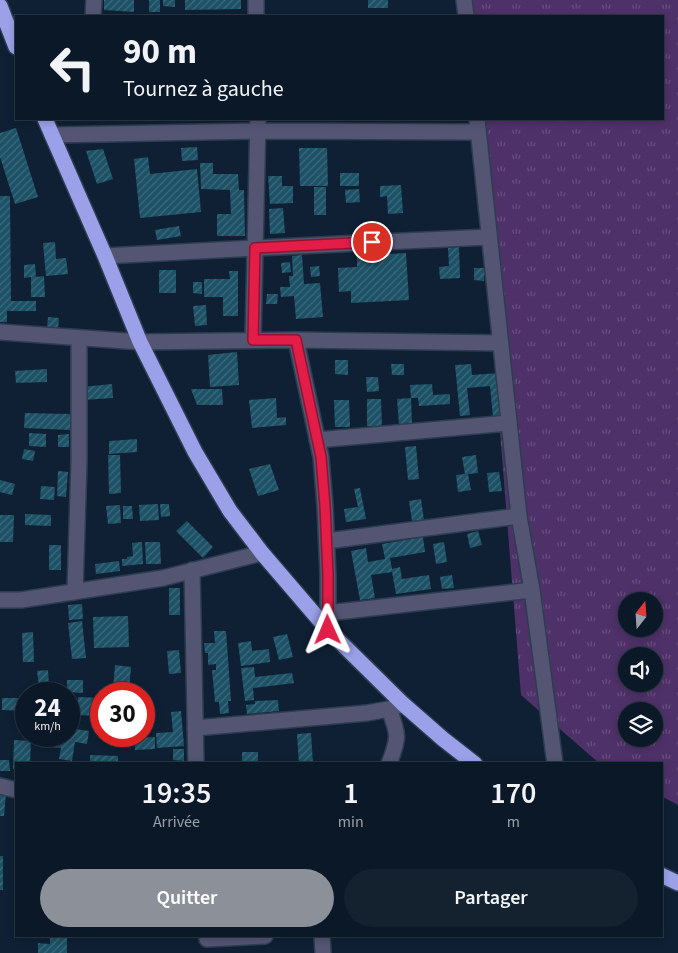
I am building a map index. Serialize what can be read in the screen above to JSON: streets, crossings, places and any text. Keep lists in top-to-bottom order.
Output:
{
  "north": "top",
  "page": {
    "turn": ["90 m", "Tournez à gauche"],
    "speed": "24 km/h",
    "limit": "30",
    "eta": [
      "19:35",
      "Arrivée",
      "1",
      "min",
      "170",
      "m"
    ],
    "buttons": ["Quitter", "Partager"]
  }
}
